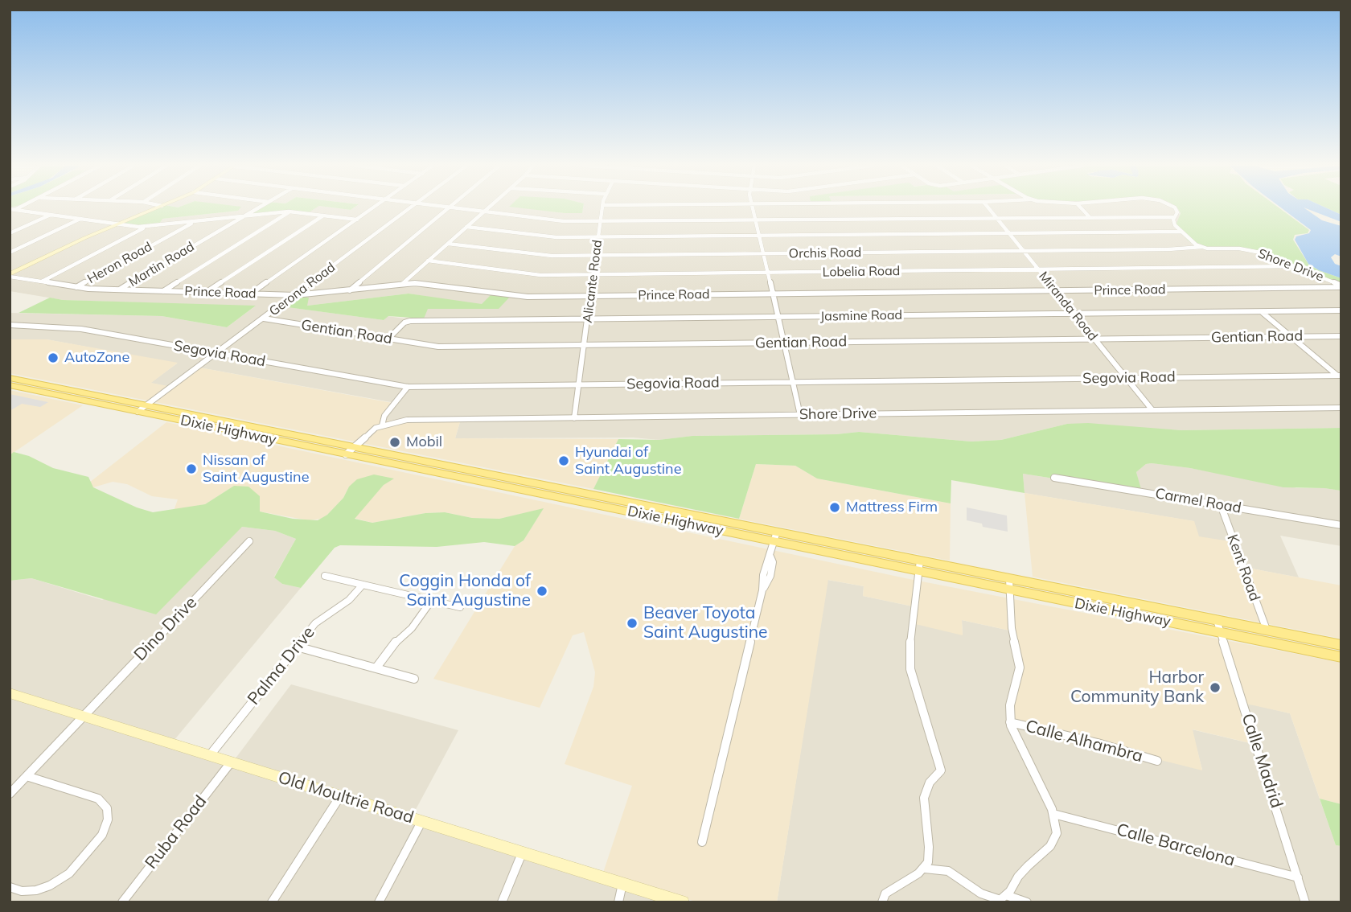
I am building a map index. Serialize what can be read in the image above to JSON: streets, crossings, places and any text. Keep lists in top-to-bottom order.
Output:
{
  "streets": {
    "main road": ["Dixie Highway", "Old Moultrie Road"],
    "street": [
      "Orchis Road",
      "Heron Road",
      "Martin Road",
      "Shore Drive",
      "Lobelia Road",
      "Alicante Road",
      "Gerona Road",
      "Prince Road",
      "Miranda Road",
      "Jasmine Road",
      "Gentian Road",
      "Segovia Road",
      "Carmel Road",
      "Kent Road",
      "Dino Drive",
      "Palma Drive",
      "Calle Alhambra",
      "Calle Madrid",
      "Ruba Road",
      "Calle Barcelona"
    ]
  },
  "crossings": [
    ["Orchis Road", "Shore Drive"],
    ["Orchis Road", "Alicante Road"],
    ["Orchis Road", "Miranda Road"],
    ["Heron Road", "Prince Road"],
    ["Martin Road", "Prince Road"],
    ["Shore Drive", "Lobelia Road"],
    ["Shore Drive", "Alicante Road"],
    ["Shore Drive", "Prince Road"],
    ["Shore Drive", "Miranda Road"],
    ["Shore Drive", "Dixie Highway"],
    ["Lobelia Road", "Alicante Road"],
    ["Lobelia Road", "Miranda Road"],
    ["Alicante Road", "Prince Road"],
    ["Alicante Road", "Jasmine Road"],
    ["Alicante Road", "Gentian Road"],
    ["Alicante Road", "Segovia Road"],
    ["Gerona Road", "Prince Road"],
    ["Gerona Road", "Gentian Road"],
    ["Gerona Road", "Segovia Road"],
    ["Gerona Road", "Dixie Highway"],
    ["Prince Road", "Miranda Road"],
    ["Miranda Road", "Jasmine Road"],
    ["Miranda Road", "Gentian Road"],
    ["Miranda Road", "Segovia Road"],
    ["Jasmine Road", "Gentian Road"],
    ["Dixie Highway", "Calle Madrid"],
    ["Carmel Road", "Kent Road"],
    ["Dino Drive", "Old Moultrie Road"],
    ["Palma Drive", "Old Moultrie Road"],
    ["Calle Madrid", "Calle Barcelona"],
    ["Old Moultrie Road", "Ruba Road"]
  ],
  "places": [
    "AutoZone",
    "Mobil",
    "Hyundai of Saint Augustine",
    "Nissan of Saint Augustine",
    "Mattress Firm",
    "Coggin Honda of Saint Augustine",
    "Beaver Toyota Saint Augustine",
    "Harbor Community Bank"
  ]
}
